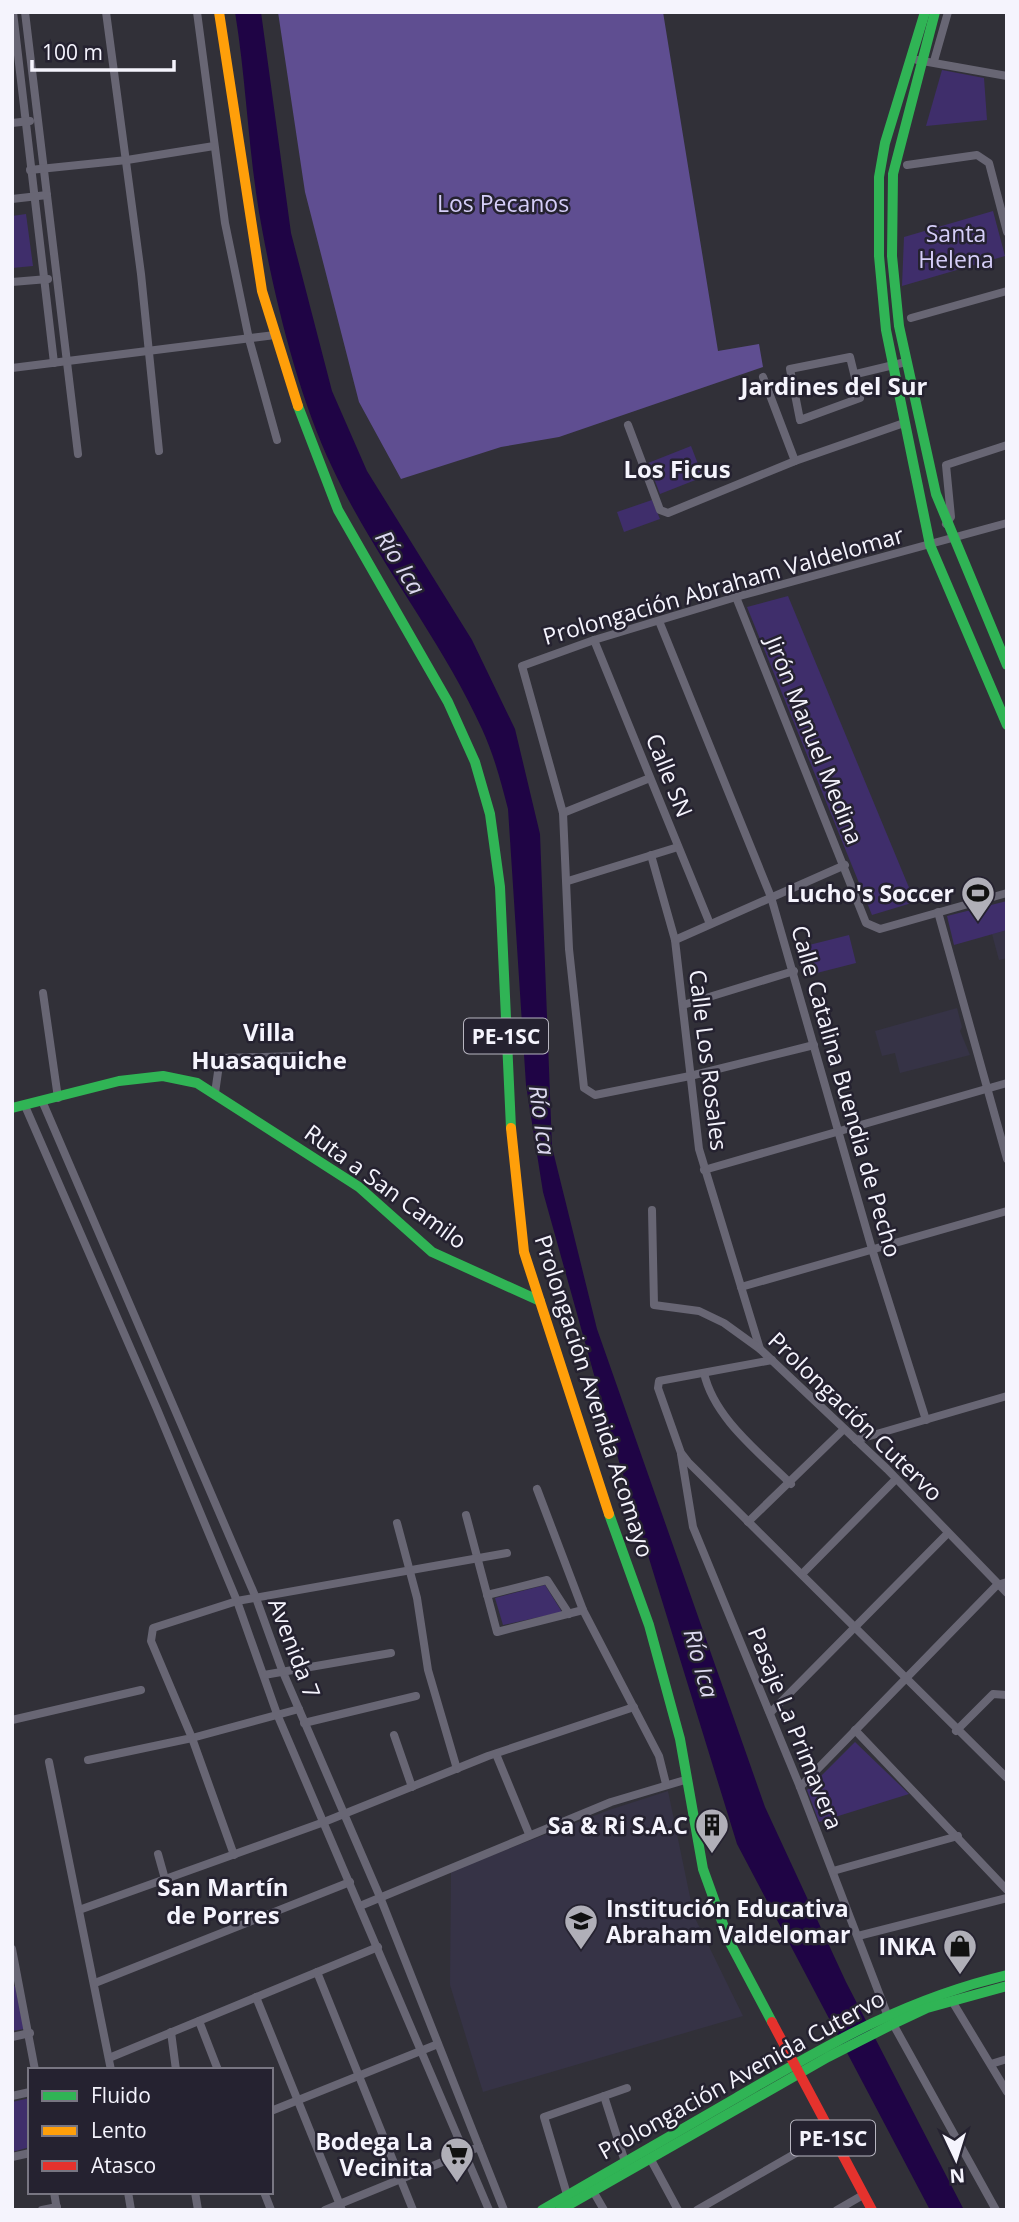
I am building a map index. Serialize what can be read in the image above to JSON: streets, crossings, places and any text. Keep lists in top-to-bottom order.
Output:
{
  "streets": {
    "street": [
      "Prolongación Abraham Valdelomar",
      "Jirón Manuel Medina",
      "Calle SN",
      "PE-1SC",
      "Calle Los Rosales",
      "Calle Catalina Buendia de Pecho",
      "Ruta a San Camilo",
      "Prolongación Avenida Acomayo",
      "Prolongación Cutervo",
      "Avenida 7",
      "Pasaje La Primavera",
      "Prolongación Avenida Cutervo"
    ]
  },
  "crossings": [
    ["Prolongación Abraham Valdelomar", "Jirón Manuel Medina"],
    ["Prolongación Abraham Valdelomar", "Calle SN"],
    ["Prolongación Abraham Valdelomar", "Calle Catalina Buendia de Pecho"],
    ["Calle Los Rosales", "Prolongación Cutervo"],
    ["Ruta a San Camilo", "Prolongación Avenida Acomayo"],
    ["Ruta a San Camilo", "Avenida 7"],
    ["Prolongación Avenida Acomayo", "Prolongación Avenida Cutervo"],
    ["Pasaje La Primavera", "Prolongación Avenida Cutervo"]
  ],
  "districts": [
    "Jardines del Sur",
    "Los Ficus",
    "Villa Huasaquiche",
    "San Martín de Porres"
  ],
  "water": ["Río Ica"],
  "parks": ["Los Pecanos", "Santa Helena"],
  "places": {
    "sports": ["Lucho's Soccer"],
    "building": ["Sa & Ri S.A.C"],
    "school or university": ["Institución Educativa Abraham Valdelomar"],
    "shop": ["INKA"],
    "supermarket": ["Bodega La Vecinita"]
  },
  "legend": ["Fluido", "Lento", "Atasco"],
  "scale_bar": "100 m",
  "north": "bottom"
}
